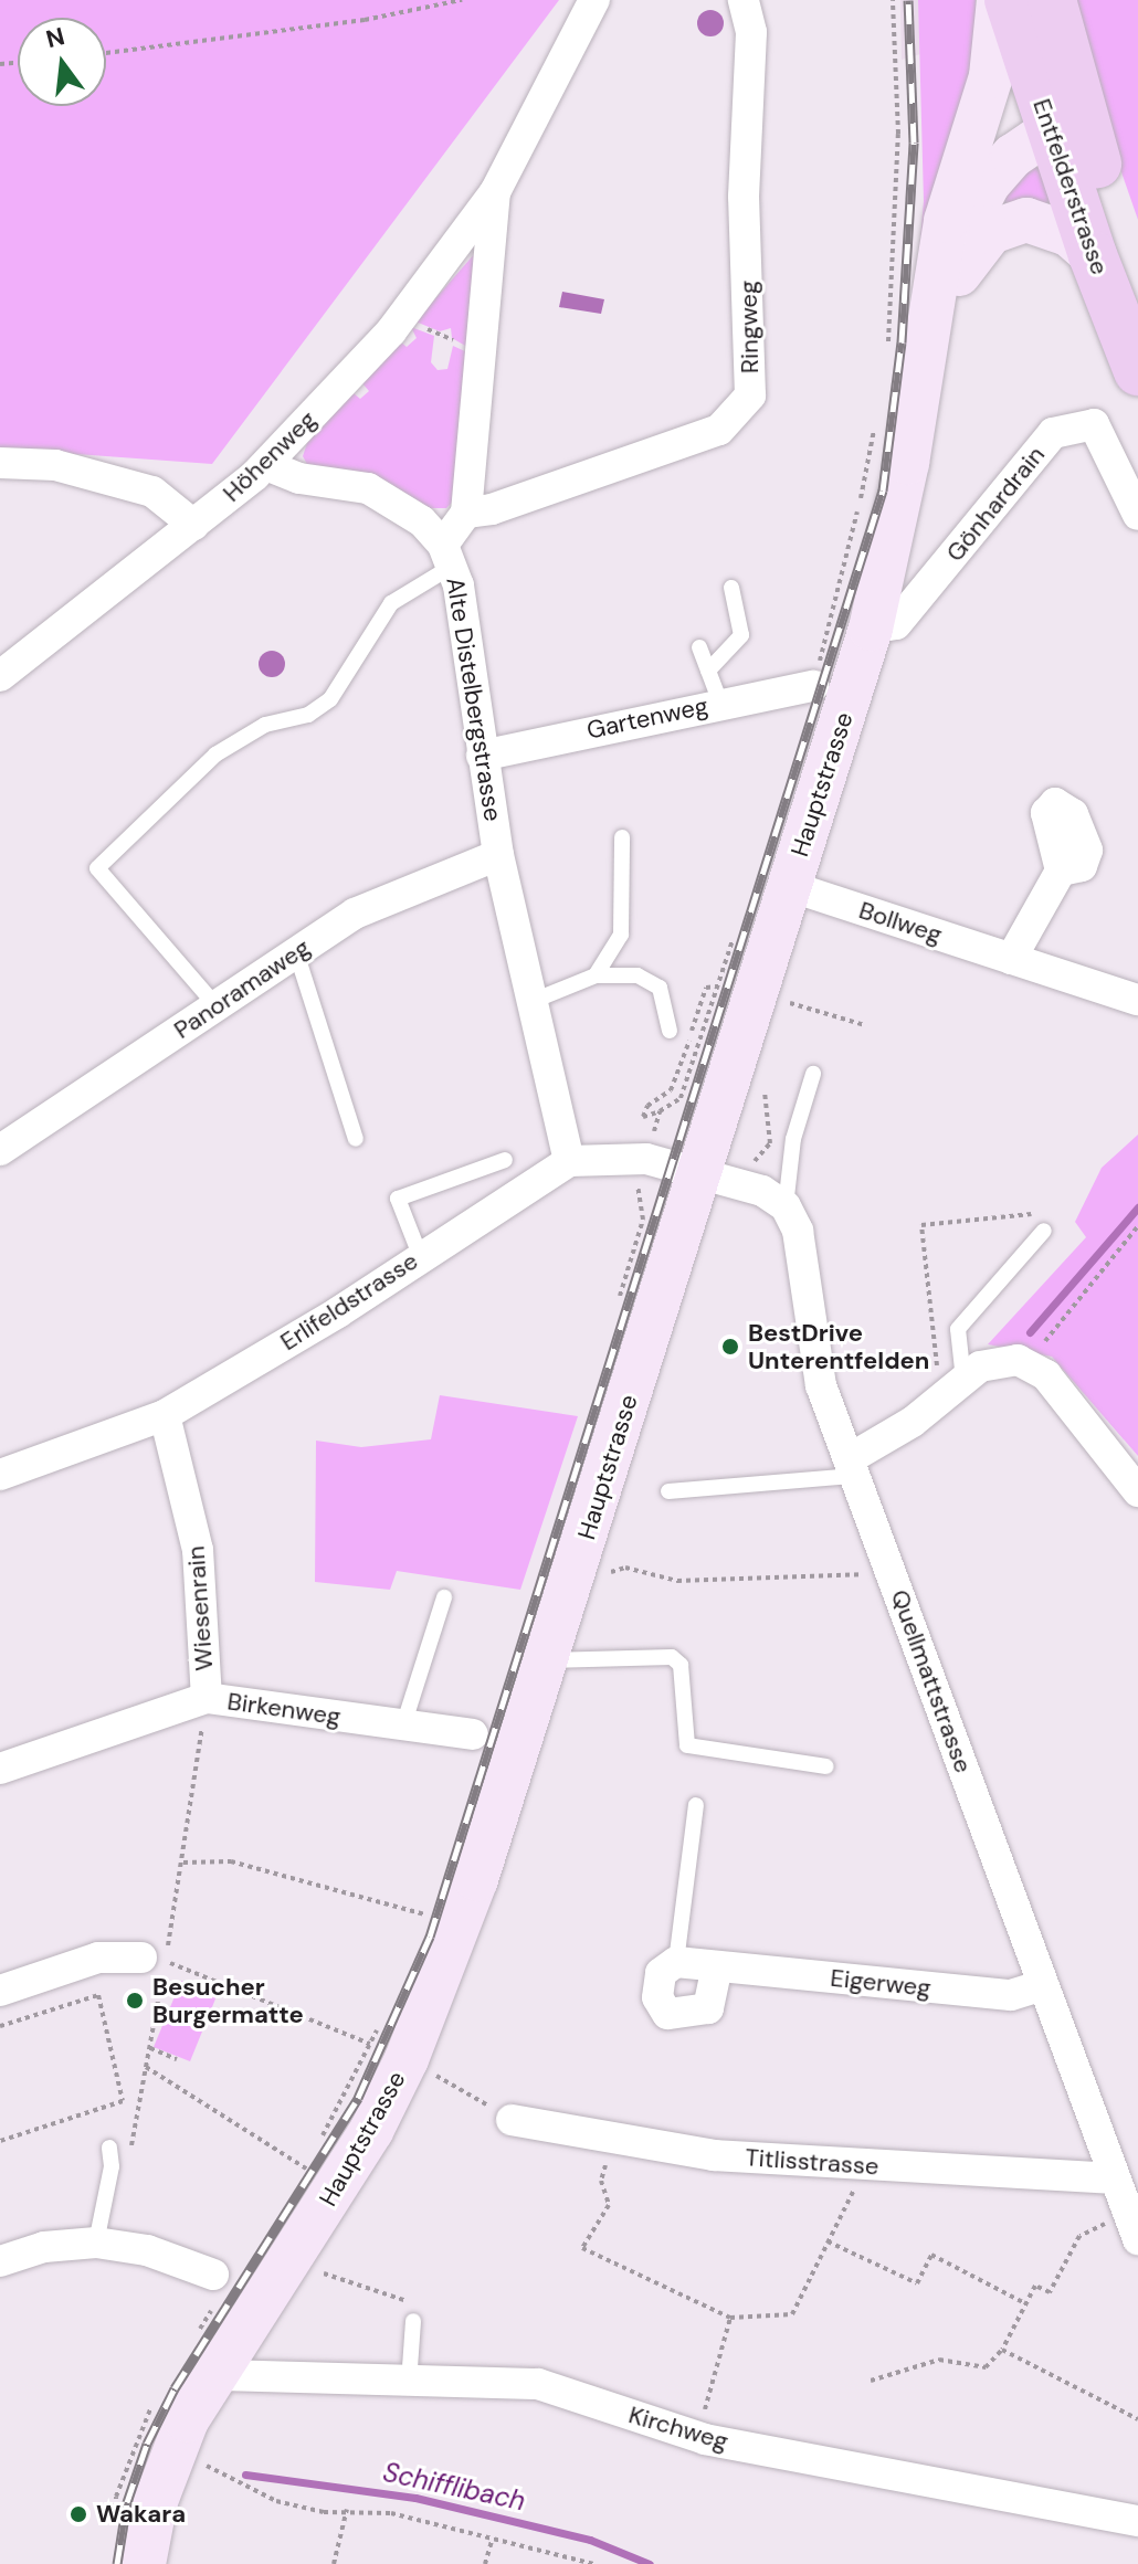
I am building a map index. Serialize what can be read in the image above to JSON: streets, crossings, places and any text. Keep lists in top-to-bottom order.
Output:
{
  "streets": {
    "main road": ["Entfelderstrasse", "Hauptstrasse"],
    "street": [
      "Ringweg",
      "Höhenweg",
      "Gönhardrain",
      "Alte Distelbergstrasse",
      "Gartenweg",
      "Bollweg",
      "Panoramaweg",
      "Erlifeldstrasse",
      "Wiesenrain",
      "Quellmattstrasse",
      "Birkenweg",
      "Eigerweg",
      "Titlisstrasse",
      "Kirchweg"
    ]
  },
  "crossings": [
    ["Ringweg", "Alte Distelbergstrasse"],
    ["Gönhardrain", "Hauptstrasse"],
    ["Alte Distelbergstrasse", "Gartenweg"],
    ["Alte Distelbergstrasse", "Panoramaweg"],
    ["Alte Distelbergstrasse", "Erlifeldstrasse"],
    ["Hauptstrasse", "Bollweg"],
    ["Hauptstrasse", "Kirchweg"],
    ["Erlifeldstrasse", "Wiesenrain"],
    ["Wiesenrain", "Birkenweg"],
    ["Quellmattstrasse", "Eigerweg"],
    ["Quellmattstrasse", "Titlisstrasse"]
  ],
  "water": ["Schifflibach"],
  "places": ["BestDrive Unterentfelden", "Besucher Burgermatte", "Wakara"],
  "north": "top"
}
